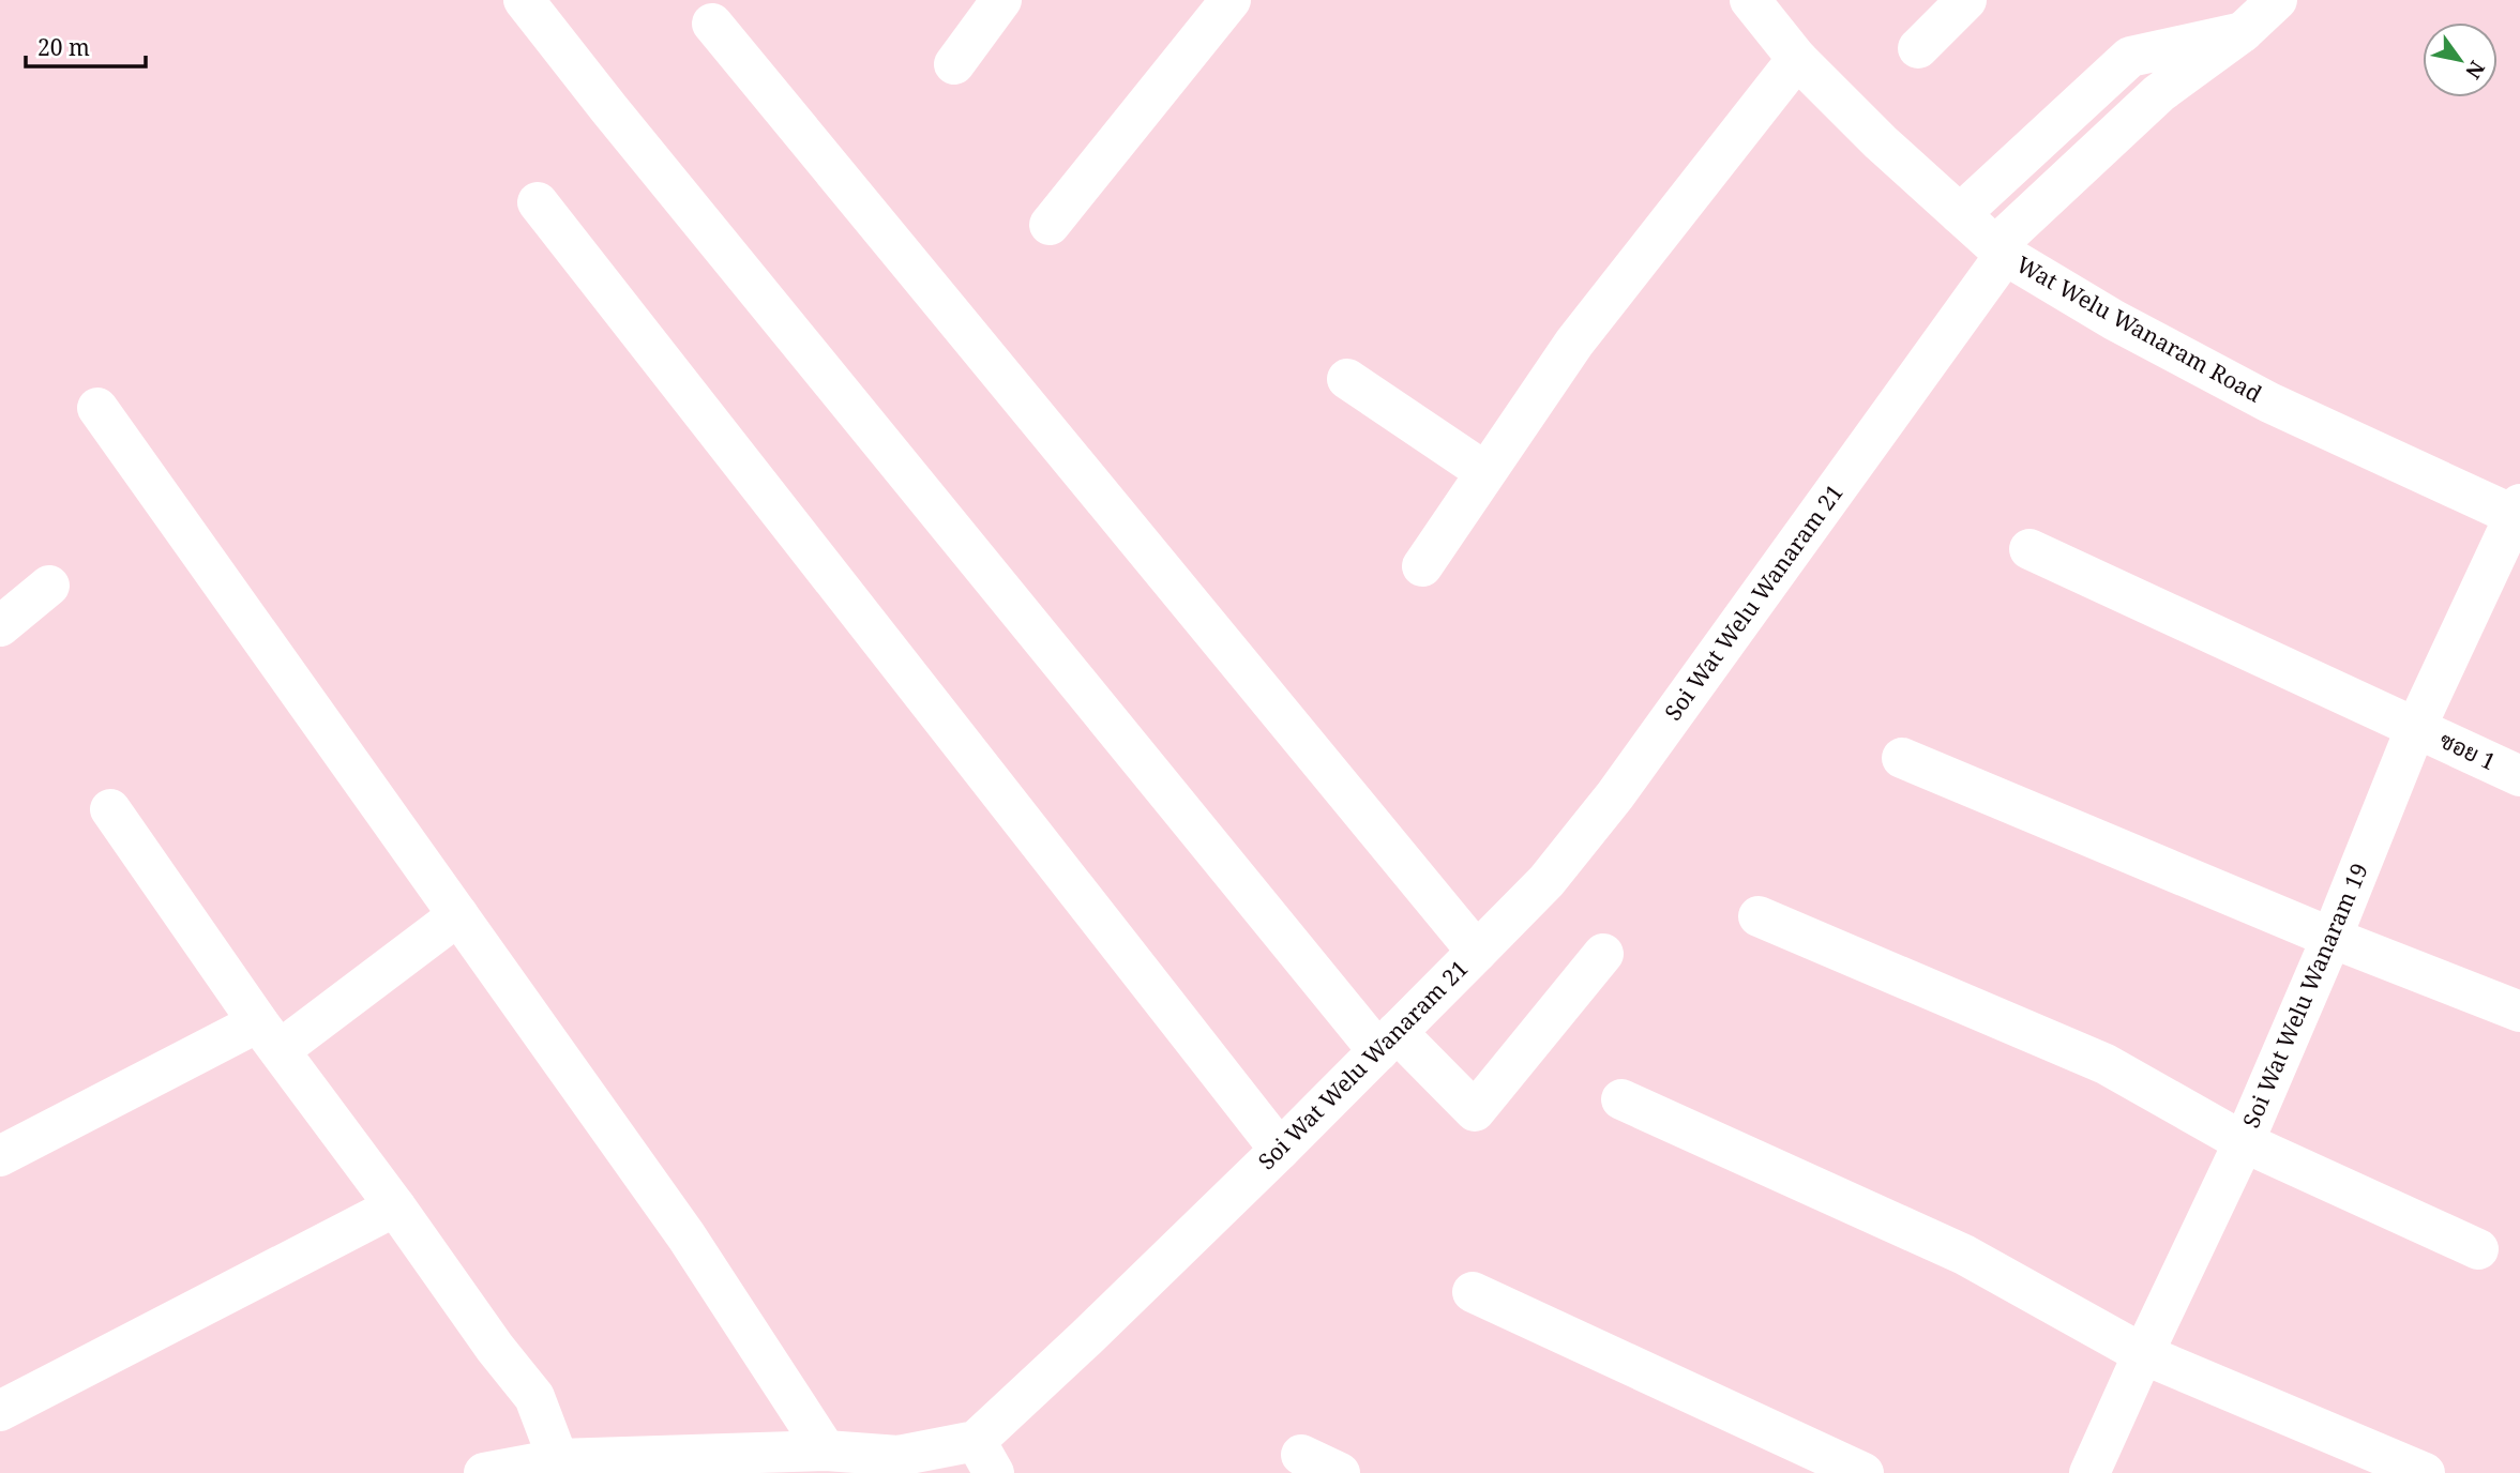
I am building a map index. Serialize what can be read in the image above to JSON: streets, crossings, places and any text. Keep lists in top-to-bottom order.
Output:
{
  "streets": {
    "street": [
      "Wat Welu Wanaram Road",
      "Soi Wat Welu Wanaram 21",
      "ซอย 1",
      "Soi Wat Welu Wanaram 19"
    ]
  },
  "crossings": [
    ["Wat Welu Wanaram Road", "Soi Wat Welu Wanaram 21"],
    ["Wat Welu Wanaram Road", "Soi Wat Welu Wanaram 19"],
    ["ซอย 1", "Soi Wat Welu Wanaram 19"]
  ],
  "scale_bar": "20 m",
  "north": "bottom right"
}
